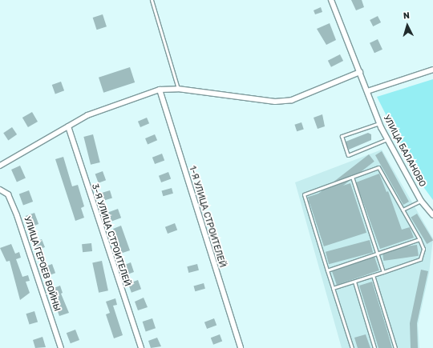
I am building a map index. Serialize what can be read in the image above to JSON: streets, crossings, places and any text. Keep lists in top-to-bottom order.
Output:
{
  "streets": {
    "street": [
      "УЛИЦА БАЛАНОВО",
      "1-Я УЛИЦА СТРОИТЕЛЕЙ",
      "3-Я УЛИЦА СТРОИТЕЛЕЙ",
      "УЛИЦА ГЕРОЕВ ВОЙНЫ"
    ]
  },
  "north": "top"
}
